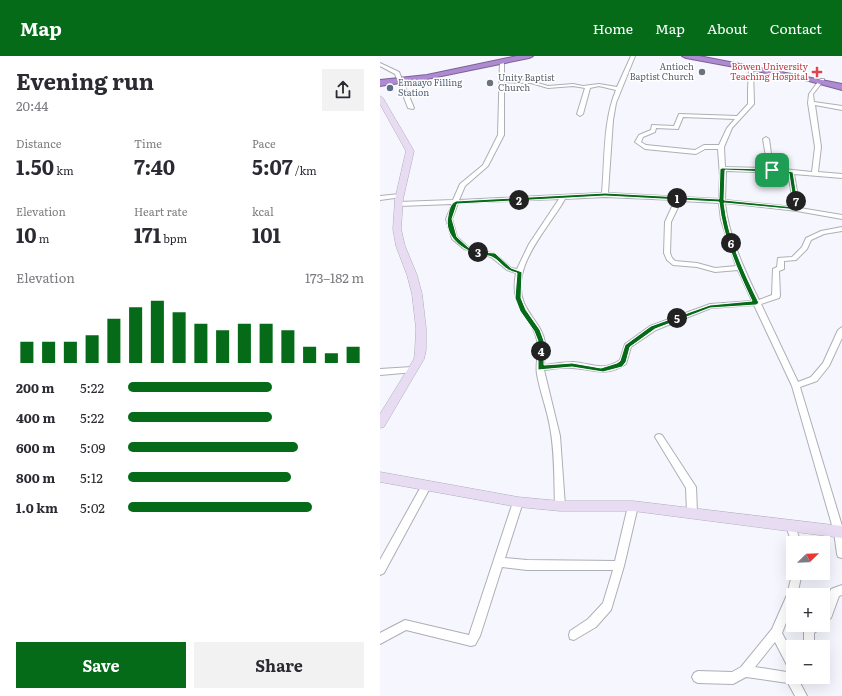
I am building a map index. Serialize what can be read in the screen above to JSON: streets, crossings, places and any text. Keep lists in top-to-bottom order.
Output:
{
  "places": {
    "other": ["Antioch Baptist Church", "Unity Baptist Church", "Emaayo Filling Station"],
    "health": ["Bowen University Teaching Hospital"]
  },
  "north": "top right",
  "page": {
    "header": "Map",
    "nav": [
      "Home",
      "Map",
      "About",
      "Contact"
    ],
    "heading": ["Evening run", "20:44"],
    "stats": [
      ["Distance", "1.50 km"],
      ["Time", "7:40"],
      ["Pace", "5:07 /km"],
      ["Elevation", "10 m"],
      ["Heart rate", "171 bpm"],
      ["kcal", "101"]
    ],
    "pins": [
      "1",
      "2",
      "7",
      "6",
      "3",
      "5",
      "4"
    ],
    "chart": ["Elevation", "173–182 m"],
    "list": [
      {
        "name": "200 m",
        "note": "5:22"
      },
      {
        "name": "400 m",
        "note": "5:22"
      },
      {
        "name": "600 m",
        "note": "5:09"
      },
      {
        "name": "800 m",
        "note": "5:12"
      },
      {
        "name": "1.0 km",
        "note": "5:02"
      }
    ],
    "map_buttons": ["+", "−"],
    "buttons": ["Save", "Share"]
  }
}
